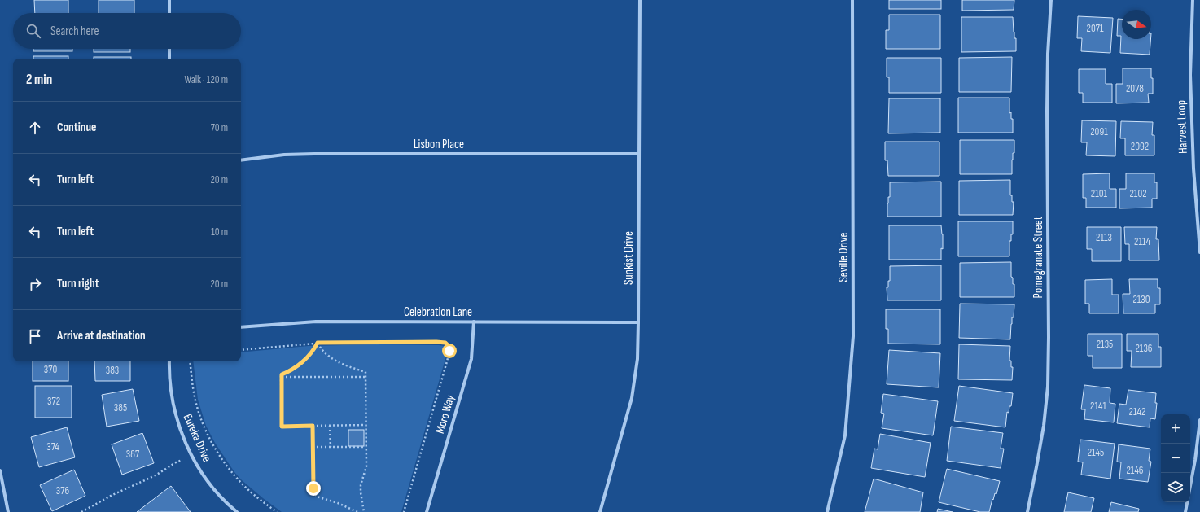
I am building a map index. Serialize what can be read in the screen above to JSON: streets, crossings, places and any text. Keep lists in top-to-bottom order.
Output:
{
  "streets": {
    "street": [
      "Harvest Loop",
      "Lisbon Place",
      "Seville Drive",
      "Pomegranate Street",
      "Sunkist Drive",
      "Celebration Lane",
      "Moro Way",
      "Eureka Drive"
    ]
  },
  "crossings": [
    ["Lisbon Place", "Sunkist Drive"],
    ["Sunkist Drive", "Celebration Lane"],
    ["Celebration Lane", "Moro Way"]
  ],
  "house_numbers": [
    "2071",
    "2078",
    "2091",
    "2092",
    "2101",
    "2102",
    "2113",
    "2114",
    "2130",
    "2135",
    "2136",
    "370",
    "383",
    "372",
    "2141",
    "385",
    "2142",
    "374",
    "2145",
    "387",
    "2146",
    "376"
  ],
  "north": "right",
  "page": {
    "search": "Search here",
    "heading": ["2 min", "Walk · 120 m"],
    "list": [
      ["Continue", "70 m"],
      ["Turn left", "20 m"],
      ["Turn left", "10 m"],
      ["Turn right", "20 m"],
      "Arrive at destination"
    ],
    "map_buttons": ["+", "−"]
  }
}
